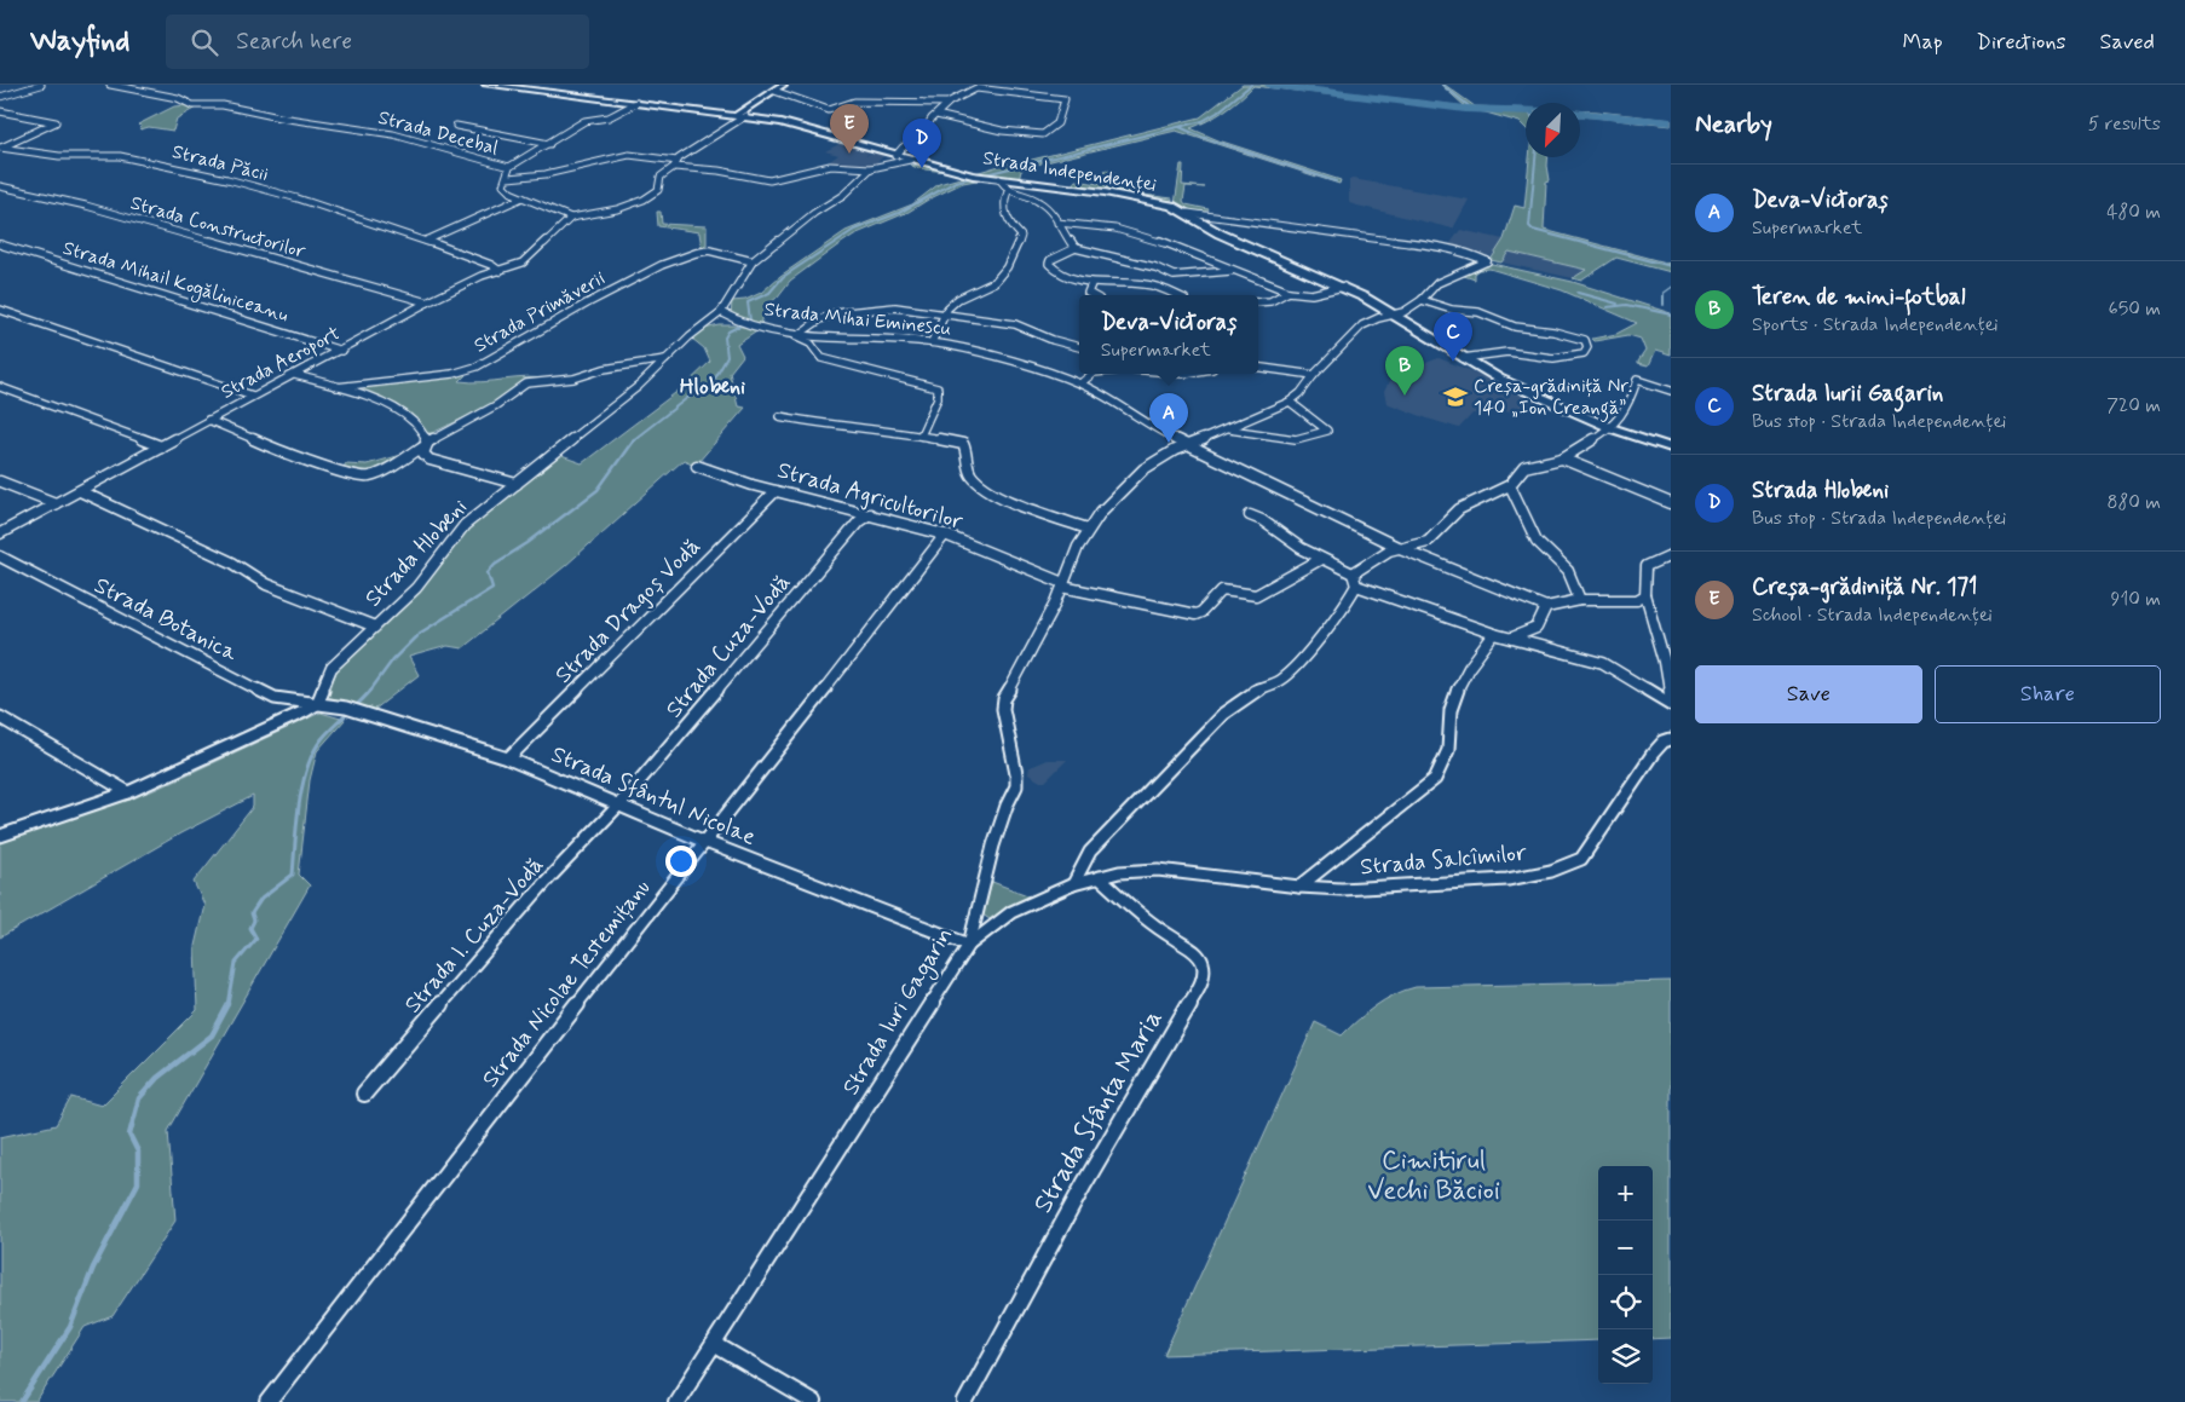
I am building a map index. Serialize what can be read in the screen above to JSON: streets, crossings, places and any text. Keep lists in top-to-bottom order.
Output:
{
  "streets": {
    "main road": ["Strada Independenței"],
    "street": [
      "Strada Decebal",
      "Strada Păcii",
      "Strada Constructorilor",
      "Strada Mihail Kogăliniceanu",
      "Strada Primăverii",
      "Strada Mihai Eminescu",
      "Strada Aeroport",
      "Strada Agricultorilor",
      "Strada Hlobeni",
      "Strada Dragoș Vodă",
      "Strada Botanica",
      "Strada Cuza-Vodă",
      "Strada Sfântul Nicolae",
      "Strada Salcîmilor",
      "Strada I. Cuza-Vodă",
      "Strada Nicolae Testemițanu",
      "Strada Iuri Gagarin",
      "Strada Sfânta Maria"
    ]
  },
  "crossings": [
    ["Strada Decebal", "Strada Independenței"],
    ["Strada Păcii", "Strada Aeroport"],
    ["Strada Independenței", "Strada Iuri Gagarin"],
    ["Strada Constructorilor", "Strada Aeroport"],
    ["Strada Mihail Kogăliniceanu", "Strada Aeroport"],
    ["Strada Primăverii", "Strada Aeroport"],
    ["Strada Primăverii", "Strada Hlobeni"],
    ["Strada Mihai Eminescu", "Strada Hlobeni"],
    ["Strada Mihai Eminescu", "Strada Iuri Gagarin"],
    ["Strada Agricultorilor", "Strada Dragoș Vodă"],
    ["Strada Agricultorilor", "Strada Cuza-Vodă"],
    ["Strada Agricultorilor", "Strada Nicolae Testemițanu"],
    ["Strada Agricultorilor", "Strada Iuri Gagarin"],
    ["Strada Hlobeni", "Strada Botanica"],
    ["Strada Hlobeni", "Strada Sfântul Nicolae"],
    ["Strada Dragoș Vodă", "Strada Sfântul Nicolae"],
    ["Strada Botanica", "Strada Sfântul Nicolae"],
    ["Strada Cuza-Vodă", "Strada Sfântul Nicolae"],
    ["Strada Cuza-Vodă", "Strada I. Cuza-Vodă"],
    ["Strada Sfântul Nicolae", "Strada I. Cuza-Vodă"],
    ["Strada Sfântul Nicolae", "Strada Nicolae Testemițanu"],
    ["Strada Sfântul Nicolae", "Strada Iuri Gagarin"],
    ["Strada Salcîmilor", "Strada Sfânta Maria"]
  ],
  "districts": ["Hlobeni"],
  "parks": ["Cimitirul Vechi Băcioi"],
  "places": {
    "school or university": ["Creșa-grădiniță Nr. 140 „Ion Creangă”"]
  },
  "north": "bottom left",
  "page": {
    "header": "Wayfind",
    "search": "Search here",
    "nav": ["Map", "Directions", "Saved"],
    "heading": ["Nearby", "5 results"],
    "pins": [
      "E",
      "D",
      "C",
      "B",
      "A"
    ],
    "list": [
      {
        "mark": "A",
        "name": "Deva-Victoraș",
        "note": "Supermarket",
        "value": "480 m"
      },
      {
        "mark": "B",
        "name": "Teren de mini-fotbal",
        "note": "Sports · Strada Independenței",
        "value": "650 m"
      },
      {
        "mark": "C",
        "name": "Strada Iurii Gagarin",
        "note": "Bus stop · Strada Independenței",
        "value": "720 m"
      },
      {
        "mark": "D",
        "name": "Strada Hlobeni",
        "note": "Bus stop · Strada Independenței",
        "value": "880 m"
      },
      {
        "mark": "E",
        "name": "Creșa-grădiniță Nr. 171",
        "note": "School · Strada Independenței",
        "value": "910 m"
      }
    ],
    "popup": ["Deva-Victoraș", "Supermarket"],
    "buttons": ["Save", "Share"],
    "map_buttons": ["+", "−"]
  }
}
